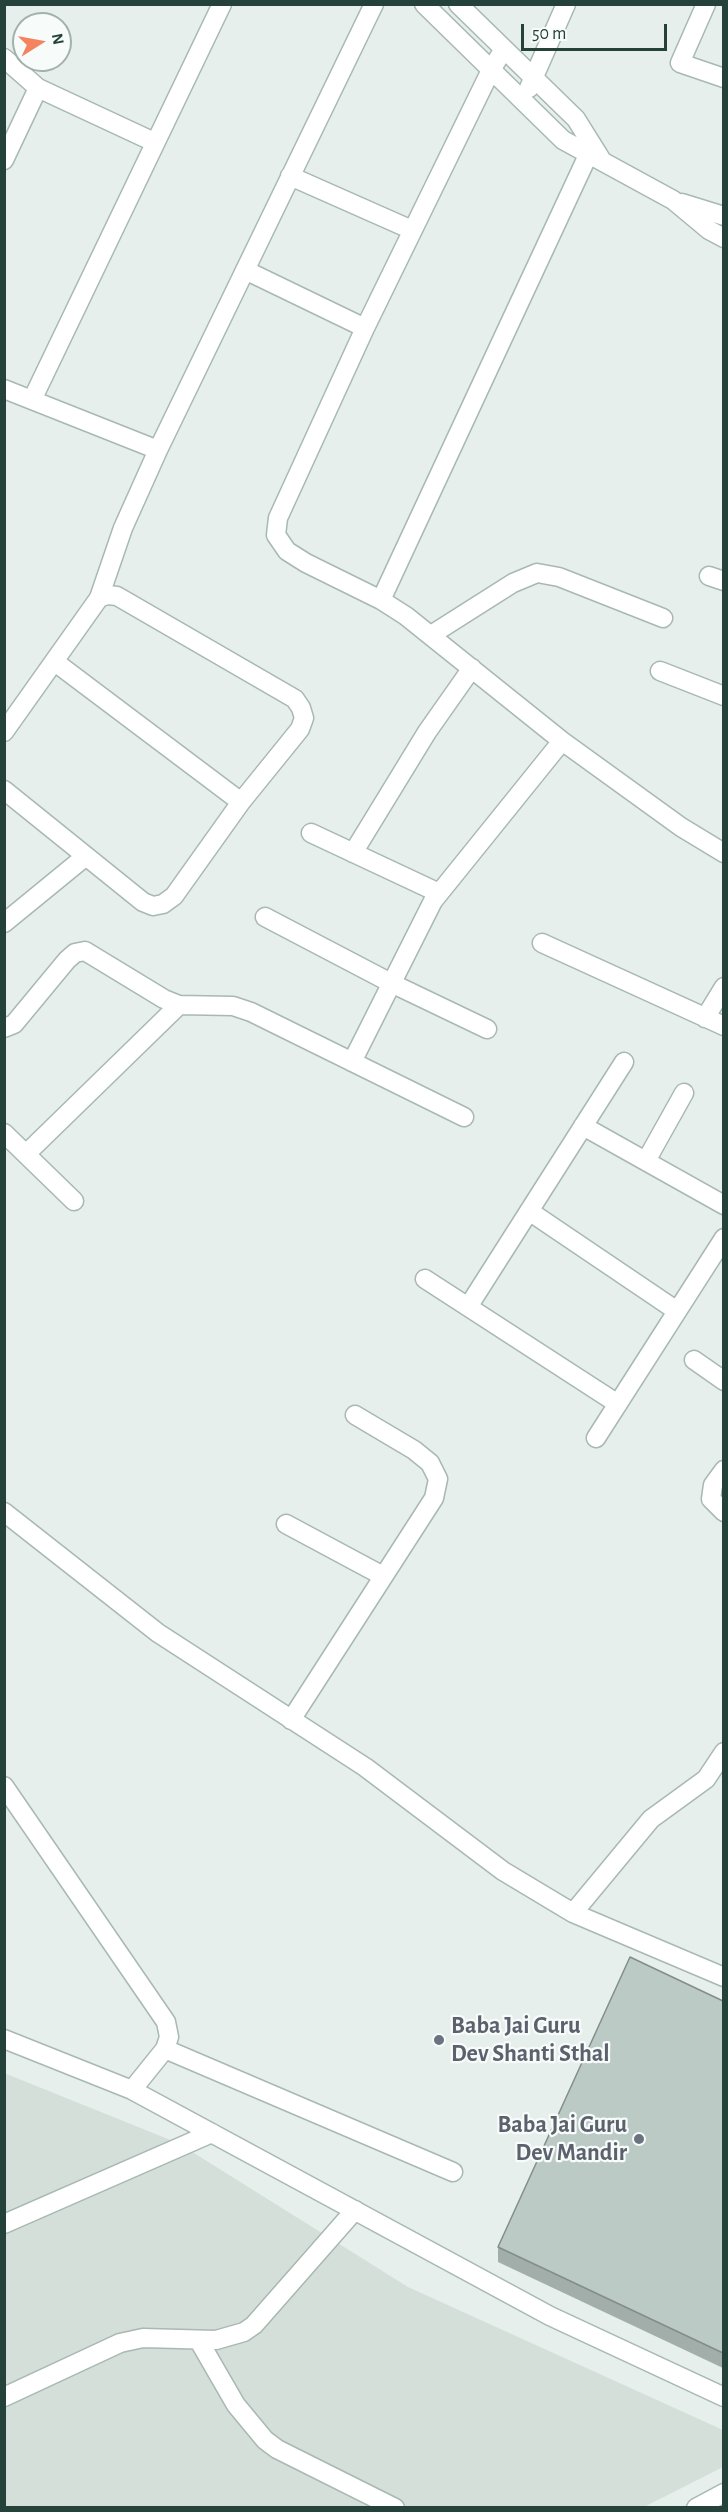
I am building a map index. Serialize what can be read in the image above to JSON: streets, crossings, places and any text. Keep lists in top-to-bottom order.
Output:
{
  "places": ["Baba Jai Guru Dev Shanti Sthal", "Baba Jai Guru Dev Mandir"],
  "scale_bar": "50 m",
  "north": "right"
}
